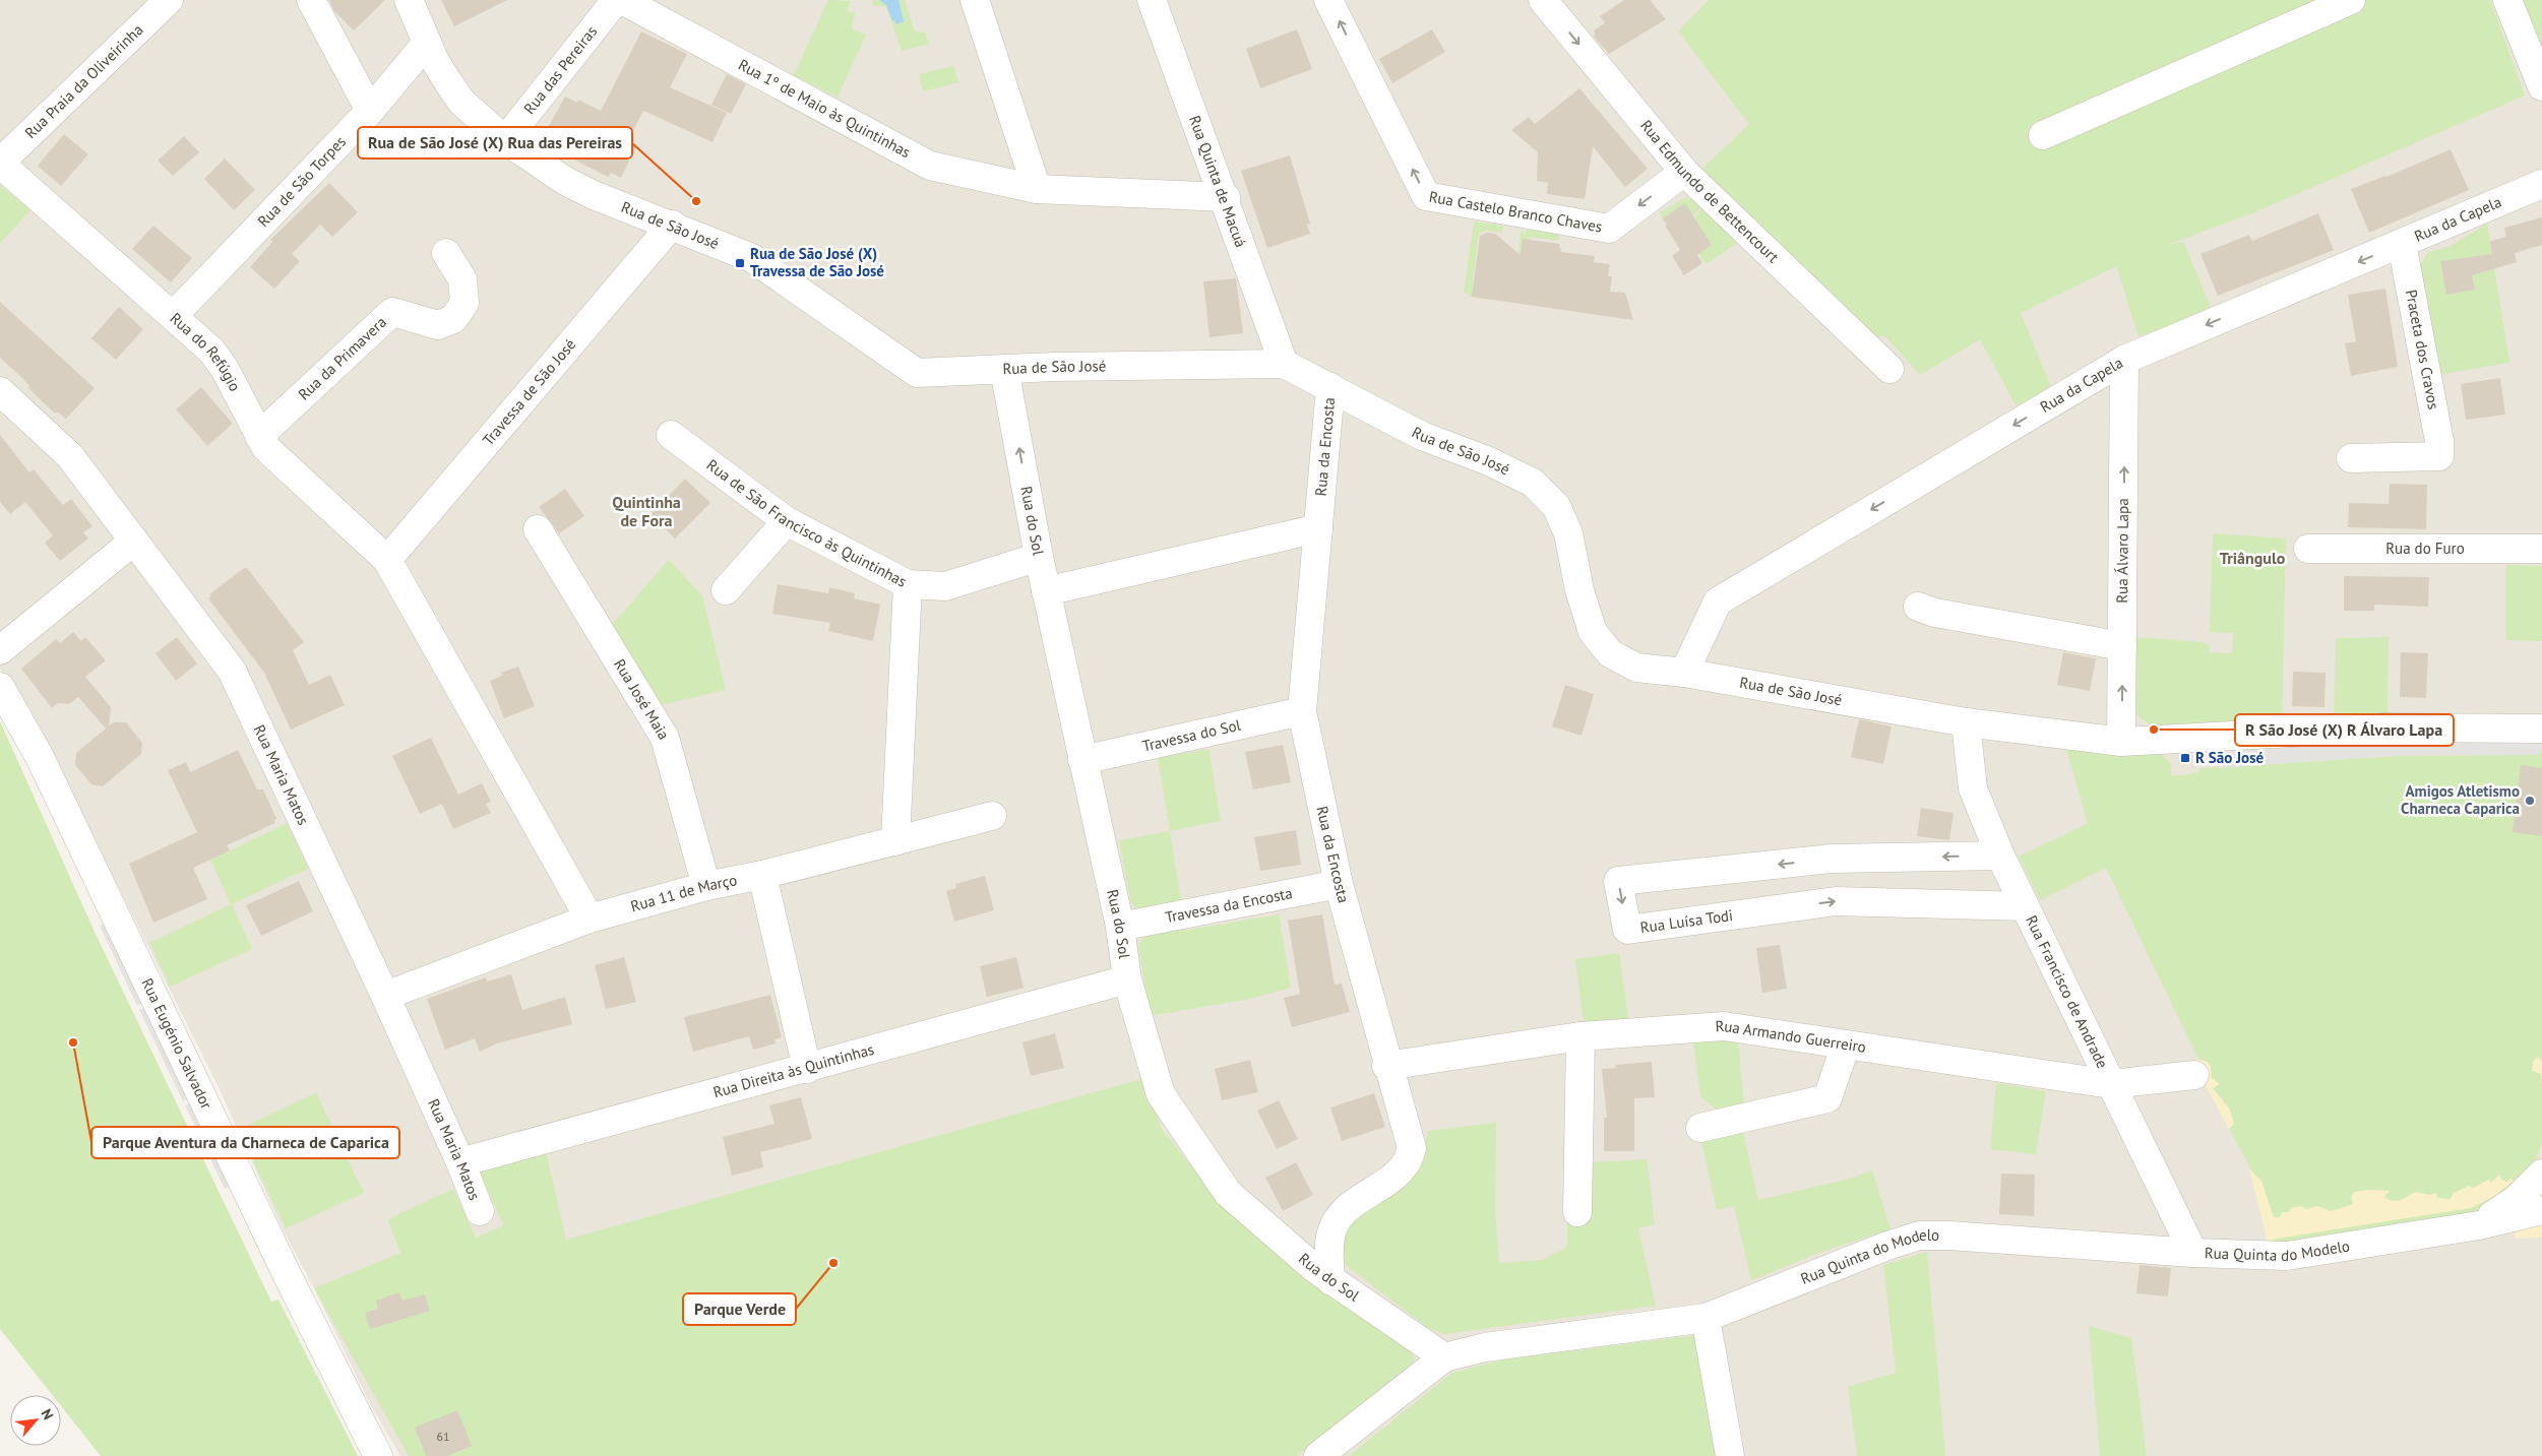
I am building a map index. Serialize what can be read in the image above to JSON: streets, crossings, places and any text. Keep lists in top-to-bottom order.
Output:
{
  "streets": {
    "street": [
      "Rua das Pereiras",
      "Rua Praia da Oliveirinha",
      "Rua 1º de Maio às Quintinhas",
      "Rua de São Torpes",
      "Rua Quinta de Macuá",
      "Rua Edmundo de Bettencourt",
      "Rua Castelo Branco Chaves",
      "Rua da Capela",
      "Rua de São José",
      "Praceta dos Cravos",
      "Rua do Refúgio",
      "Rua da Primavera",
      "Travessa de São José",
      "Rua da Encosta",
      "Rua de São Francisco às Quintinhas",
      "Rua do Sol",
      "Rua do Furo",
      "Rua Álvaro Lapa",
      "Rua José Maia",
      "Travessa do Sol",
      "Rua Maria Matos",
      "Rua 11 de Março",
      "Travessa da Encosta",
      "Rua Luísa Todi",
      "Rua Francisco de Andrade",
      "Rua Armando Guerreiro",
      "Rua Eugénio Salvador",
      "Rua Direita às Quintinhas",
      "Rua Quinta do Modelo"
    ]
  },
  "crossings": [
    ["Rua das Pereiras", "Rua de São José"],
    ["Rua Praia da Oliveirinha", "Rua do Refúgio"],
    ["Rua 1º de Maio às Quintinhas", "Rua Quinta de Macuá"],
    ["Rua de São Torpes", "Rua de São José"],
    ["Rua de São Torpes", "Rua do Refúgio"],
    ["Rua Quinta de Macuá", "Rua de São José"],
    ["Rua Edmundo de Bettencourt", "Rua Castelo Branco Chaves"],
    ["Rua da Capela", "Rua de São José"],
    ["Rua da Capela", "Praceta dos Cravos"],
    ["Rua da Capela", "Rua Álvaro Lapa"],
    ["Rua de São José", "Travessa de São José"],
    ["Rua de São José", "Rua da Encosta"],
    ["Rua de São José", "Rua do Sol"],
    ["Rua de São José", "Rua Álvaro Lapa"],
    ["Rua de São José", "Rua Francisco de Andrade"],
    ["Rua do Refúgio", "Rua da Primavera"],
    ["Rua do Refúgio", "Travessa de São José"],
    ["Rua do Refúgio", "Rua 11 de Março"],
    ["Rua da Encosta", "Rua do Sol"],
    ["Rua da Encosta", "Travessa do Sol"],
    ["Rua da Encosta", "Travessa da Encosta"],
    ["Rua da Encosta", "Rua Armando Guerreiro"],
    ["Rua de São Francisco às Quintinhas", "Rua do Sol"],
    ["Rua do Sol", "Travessa do Sol"],
    ["Rua do Sol", "Travessa da Encosta"],
    ["Rua do Sol", "Rua Direita às Quintinhas"],
    ["Rua do Sol", "Rua Quinta do Modelo"],
    ["Rua José Maia", "Rua 11 de Março"],
    ["Rua Maria Matos", "Rua 11 de Março"],
    ["Rua Maria Matos", "Rua Direita às Quintinhas"],
    ["Rua Luísa Todi", "Rua Francisco de Andrade"],
    ["Rua Francisco de Andrade", "Rua Armando Guerreiro"],
    ["Rua Francisco de Andrade", "Rua Quinta do Modelo"]
  ],
  "one_way": ["Rua Edmundo de Bettencourt", "Rua Álvaro Lapa"],
  "districts": ["Quintinha de Fora", "Triângulo"],
  "places": {
    "other": [
      "Rua de São José (X) Rua das Pereiras",
      "R São José (X) R Álvaro Lapa",
      "Amigos Atletismo Charneca Caparica",
      "Parque Aventura da Charneca de Caparica",
      "Parque Verde"
    ],
    "transit": ["Rua de São José (X) Travessa de São José", "R São José"]
  },
  "house_numbers": ["61"],
  "north": "top right"
}
